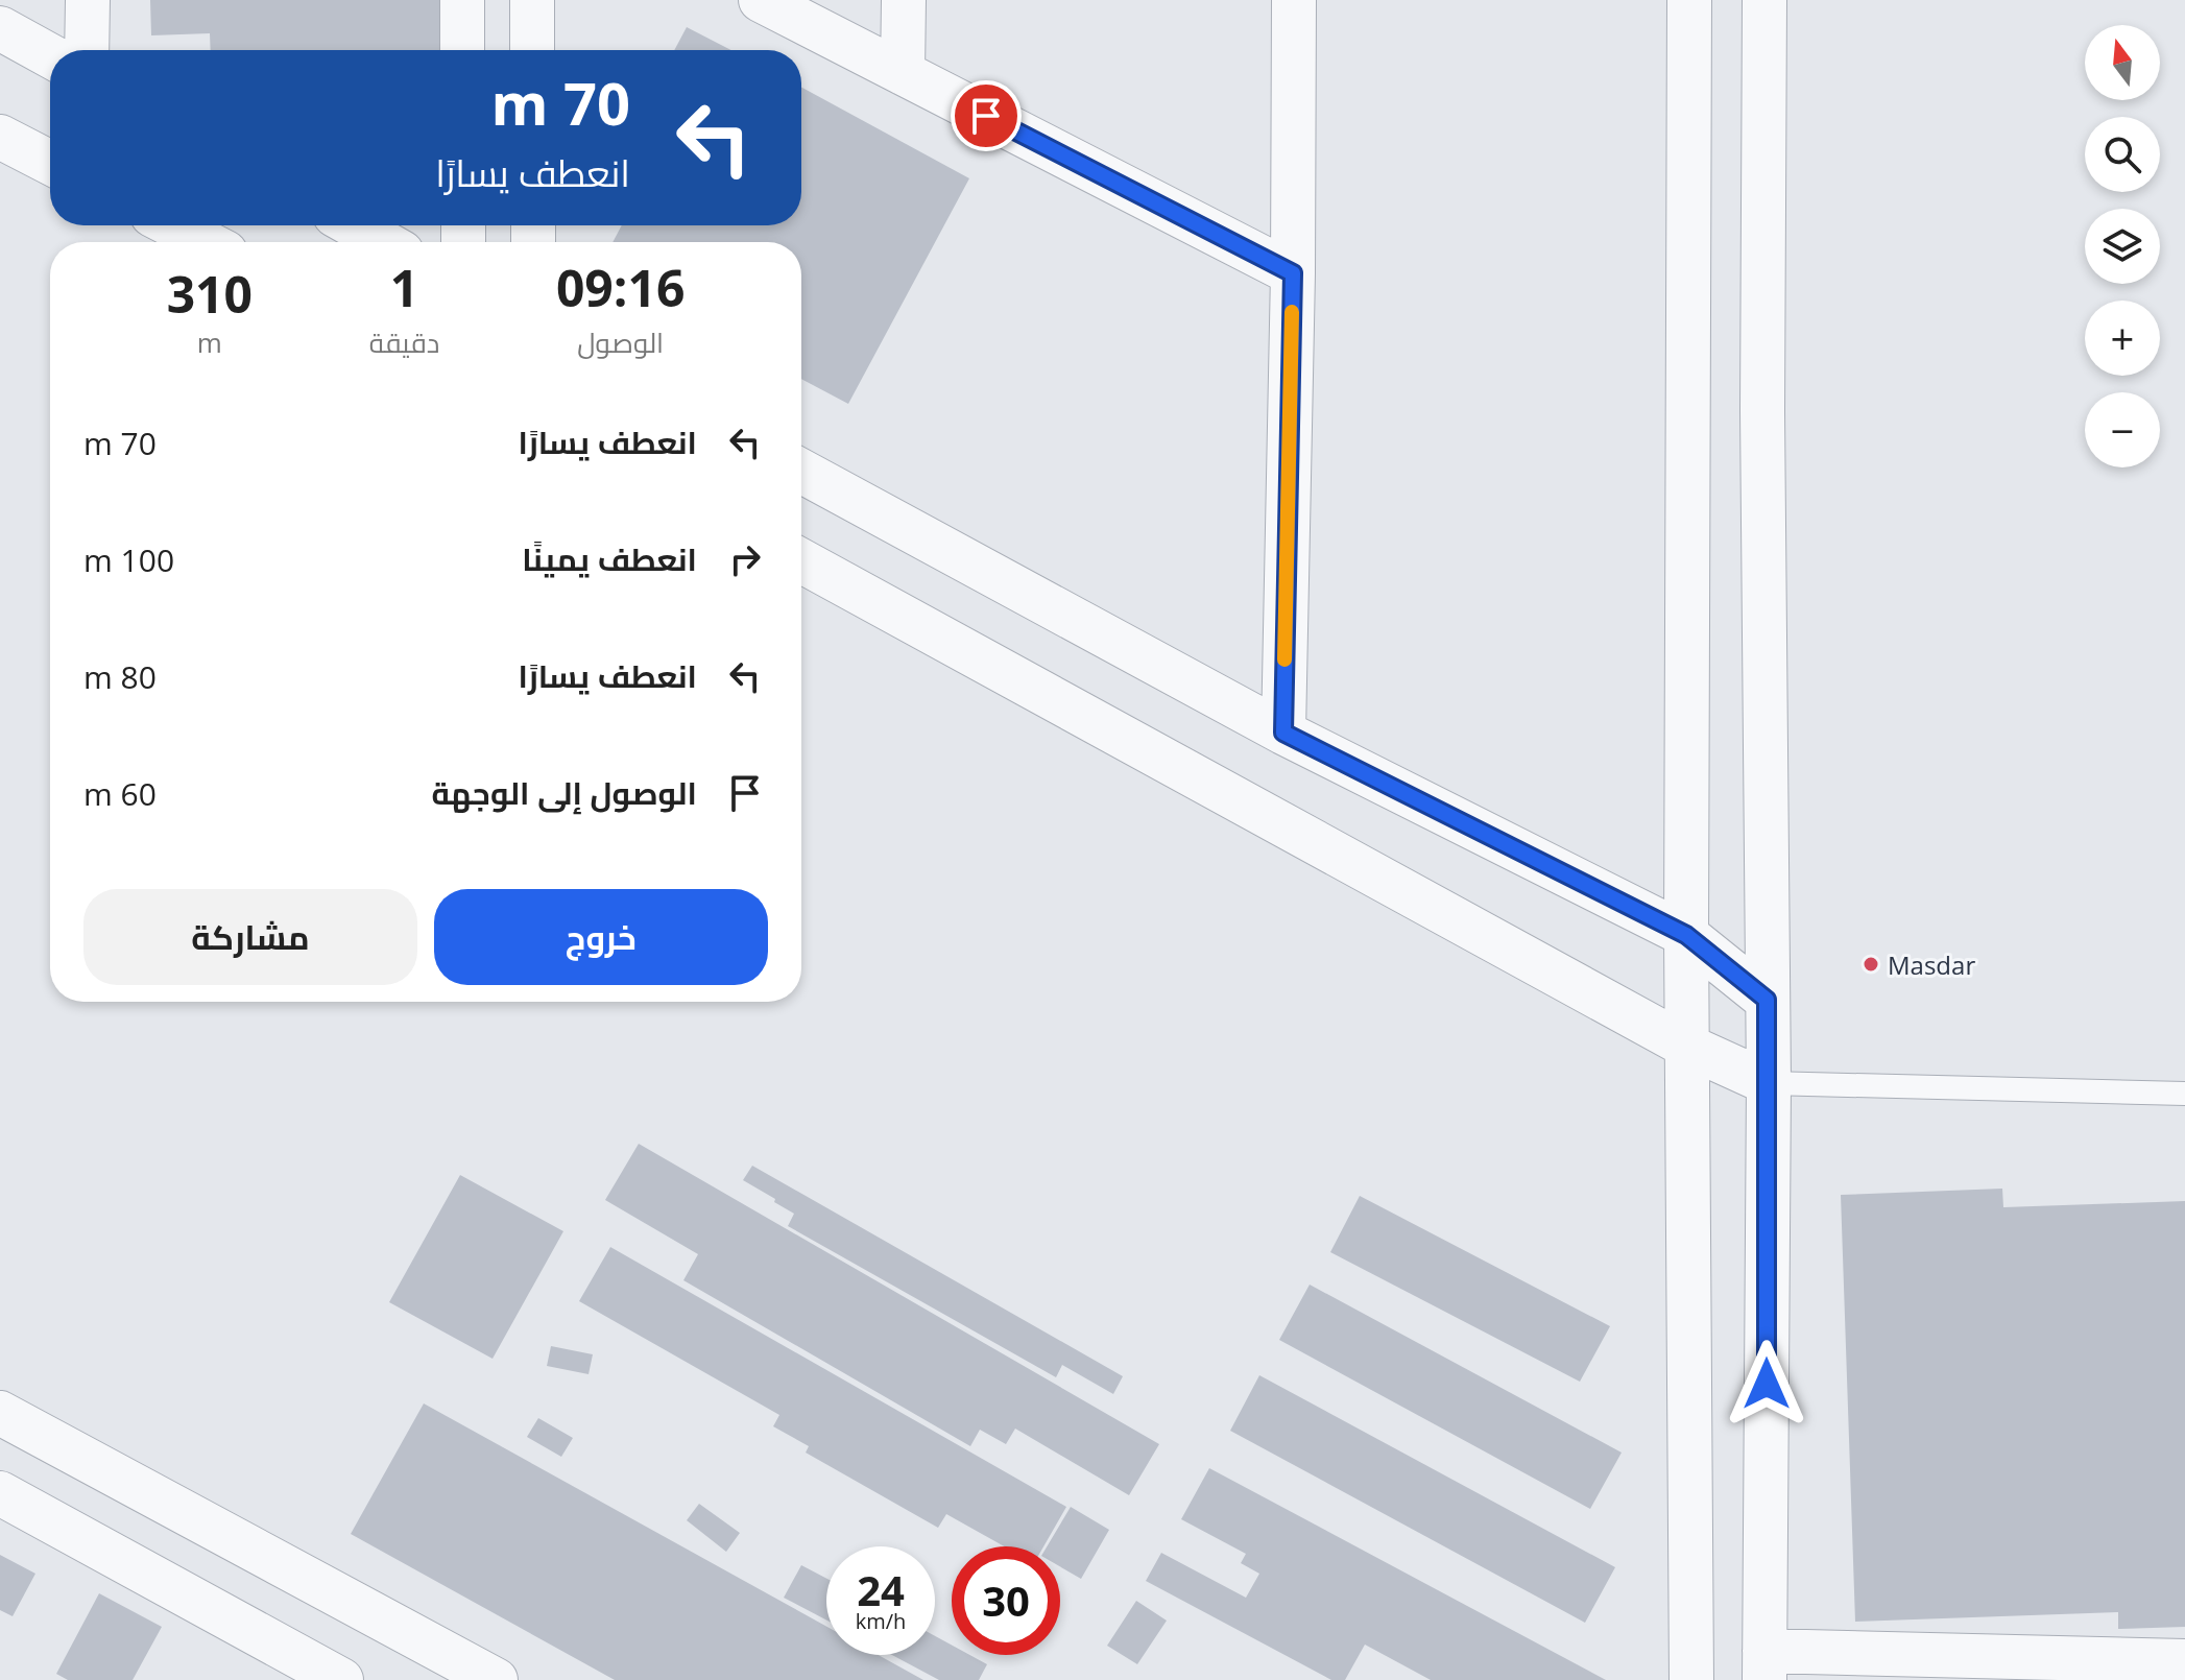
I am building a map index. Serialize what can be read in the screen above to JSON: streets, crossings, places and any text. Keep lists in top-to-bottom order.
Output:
{
  "places": ["Masdar"],
  "north": "top",
  "page": {
    "map_buttons": ["+", "−"],
    "turn": ["70 m", "انعطف يسارًا"],
    "eta": [
      "09:16",
      "الوصول",
      "1",
      "دقيقة",
      "310",
      "m"
    ],
    "list": [
      {
        "name": "انعطف يسارًا",
        "value": "70 m"
      },
      {
        "name": "انعطف يمينًا",
        "value": "100 m"
      },
      {
        "name": "انعطف يسارًا",
        "value": "80 m"
      },
      {
        "name": "الوصول إلى الوجهة",
        "value": "60 m"
      }
    ],
    "buttons": ["خروج", "مشاركة"],
    "speed": "24 km/h",
    "limit": "30"
  }
}
